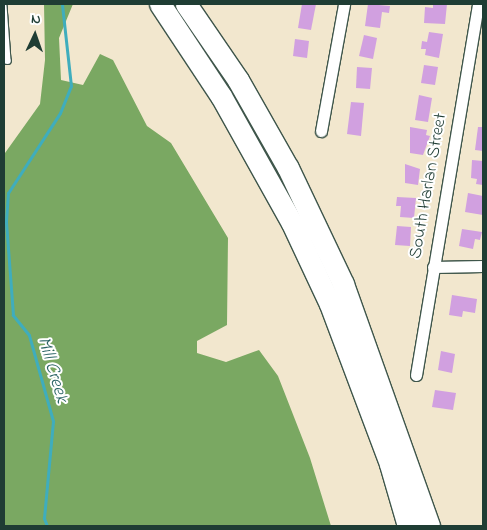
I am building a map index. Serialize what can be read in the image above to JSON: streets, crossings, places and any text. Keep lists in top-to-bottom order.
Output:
{
  "streets": {
    "street": ["South Harlan Street"]
  },
  "water": ["Mill Creek"],
  "north": "top"
}
